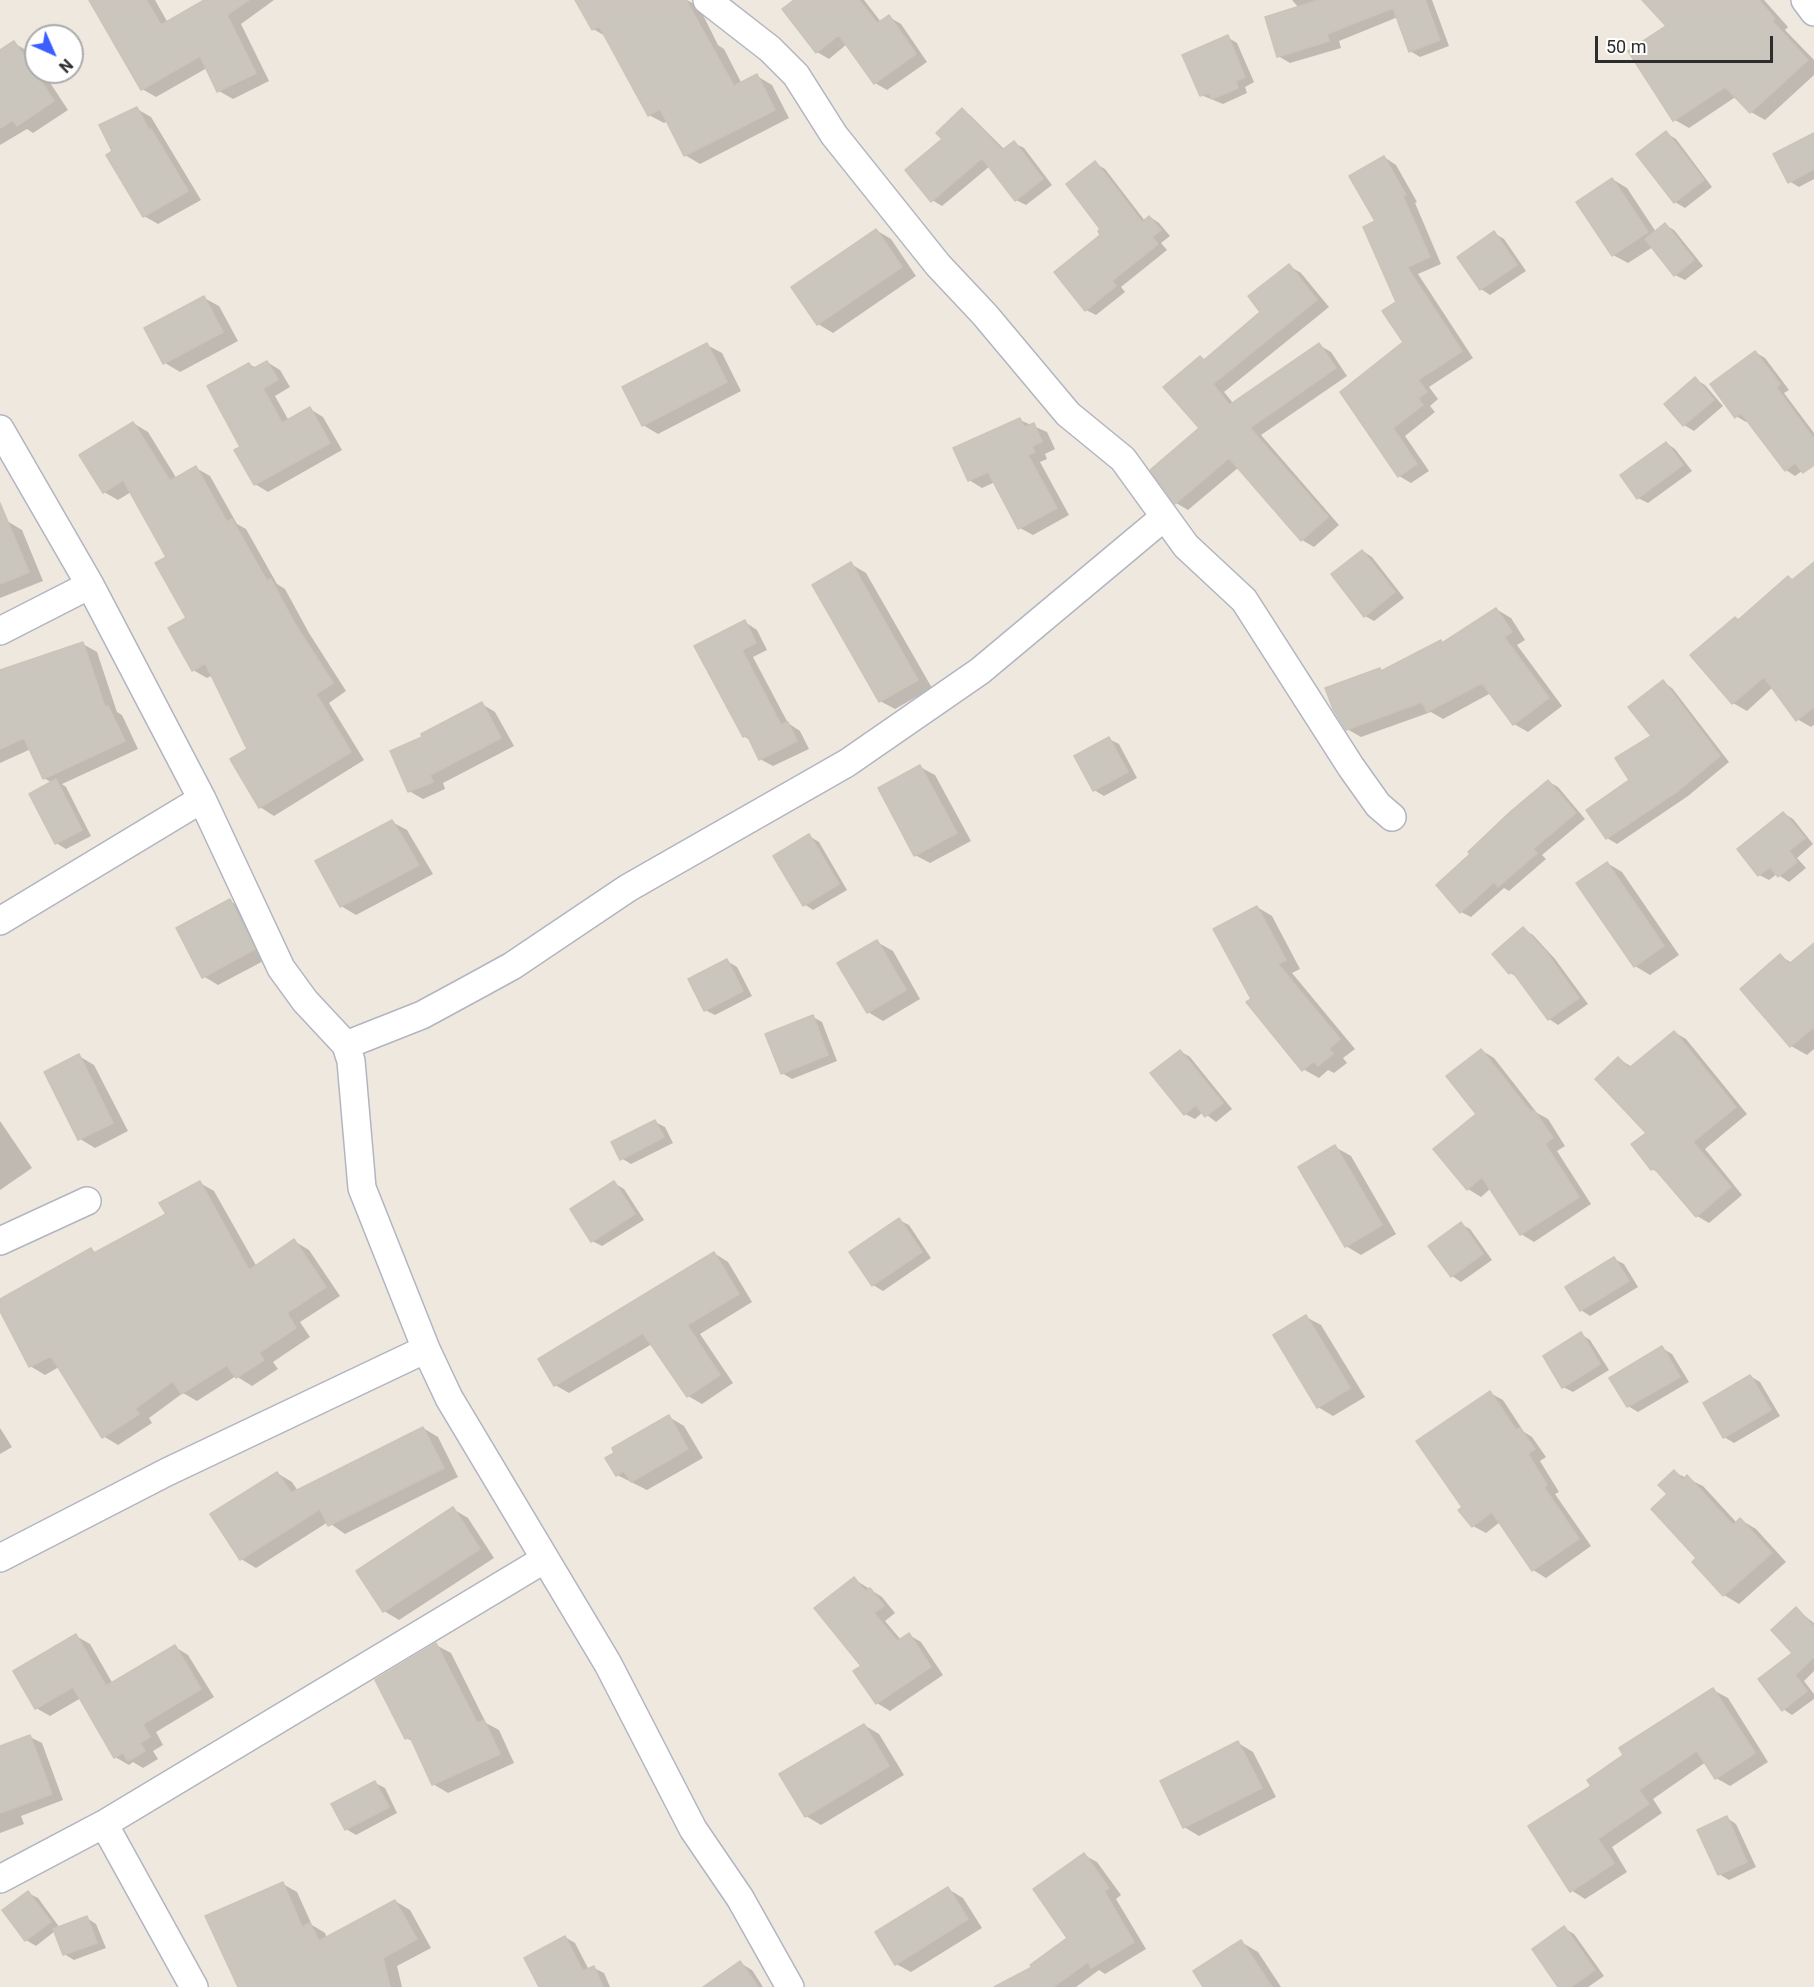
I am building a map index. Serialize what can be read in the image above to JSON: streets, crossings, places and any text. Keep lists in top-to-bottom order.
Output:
{
  "scale_bar": "50 m",
  "north": "bottom right"
}
